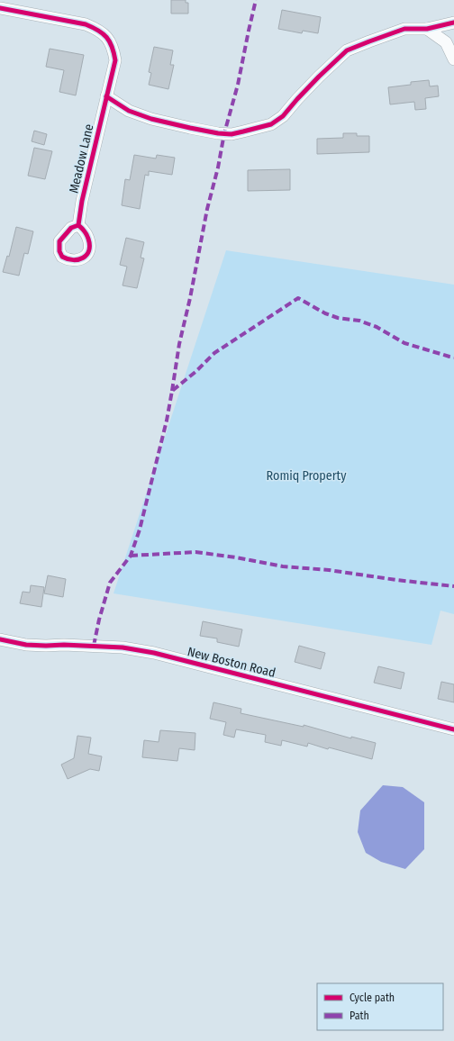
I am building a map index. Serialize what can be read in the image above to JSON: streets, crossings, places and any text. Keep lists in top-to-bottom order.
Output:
{
  "streets": {
    "street": ["Meadow Lane", "New Boston Road"]
  },
  "parks": ["Romiq Property"],
  "legend": ["Cycle path", "Path"]
}
